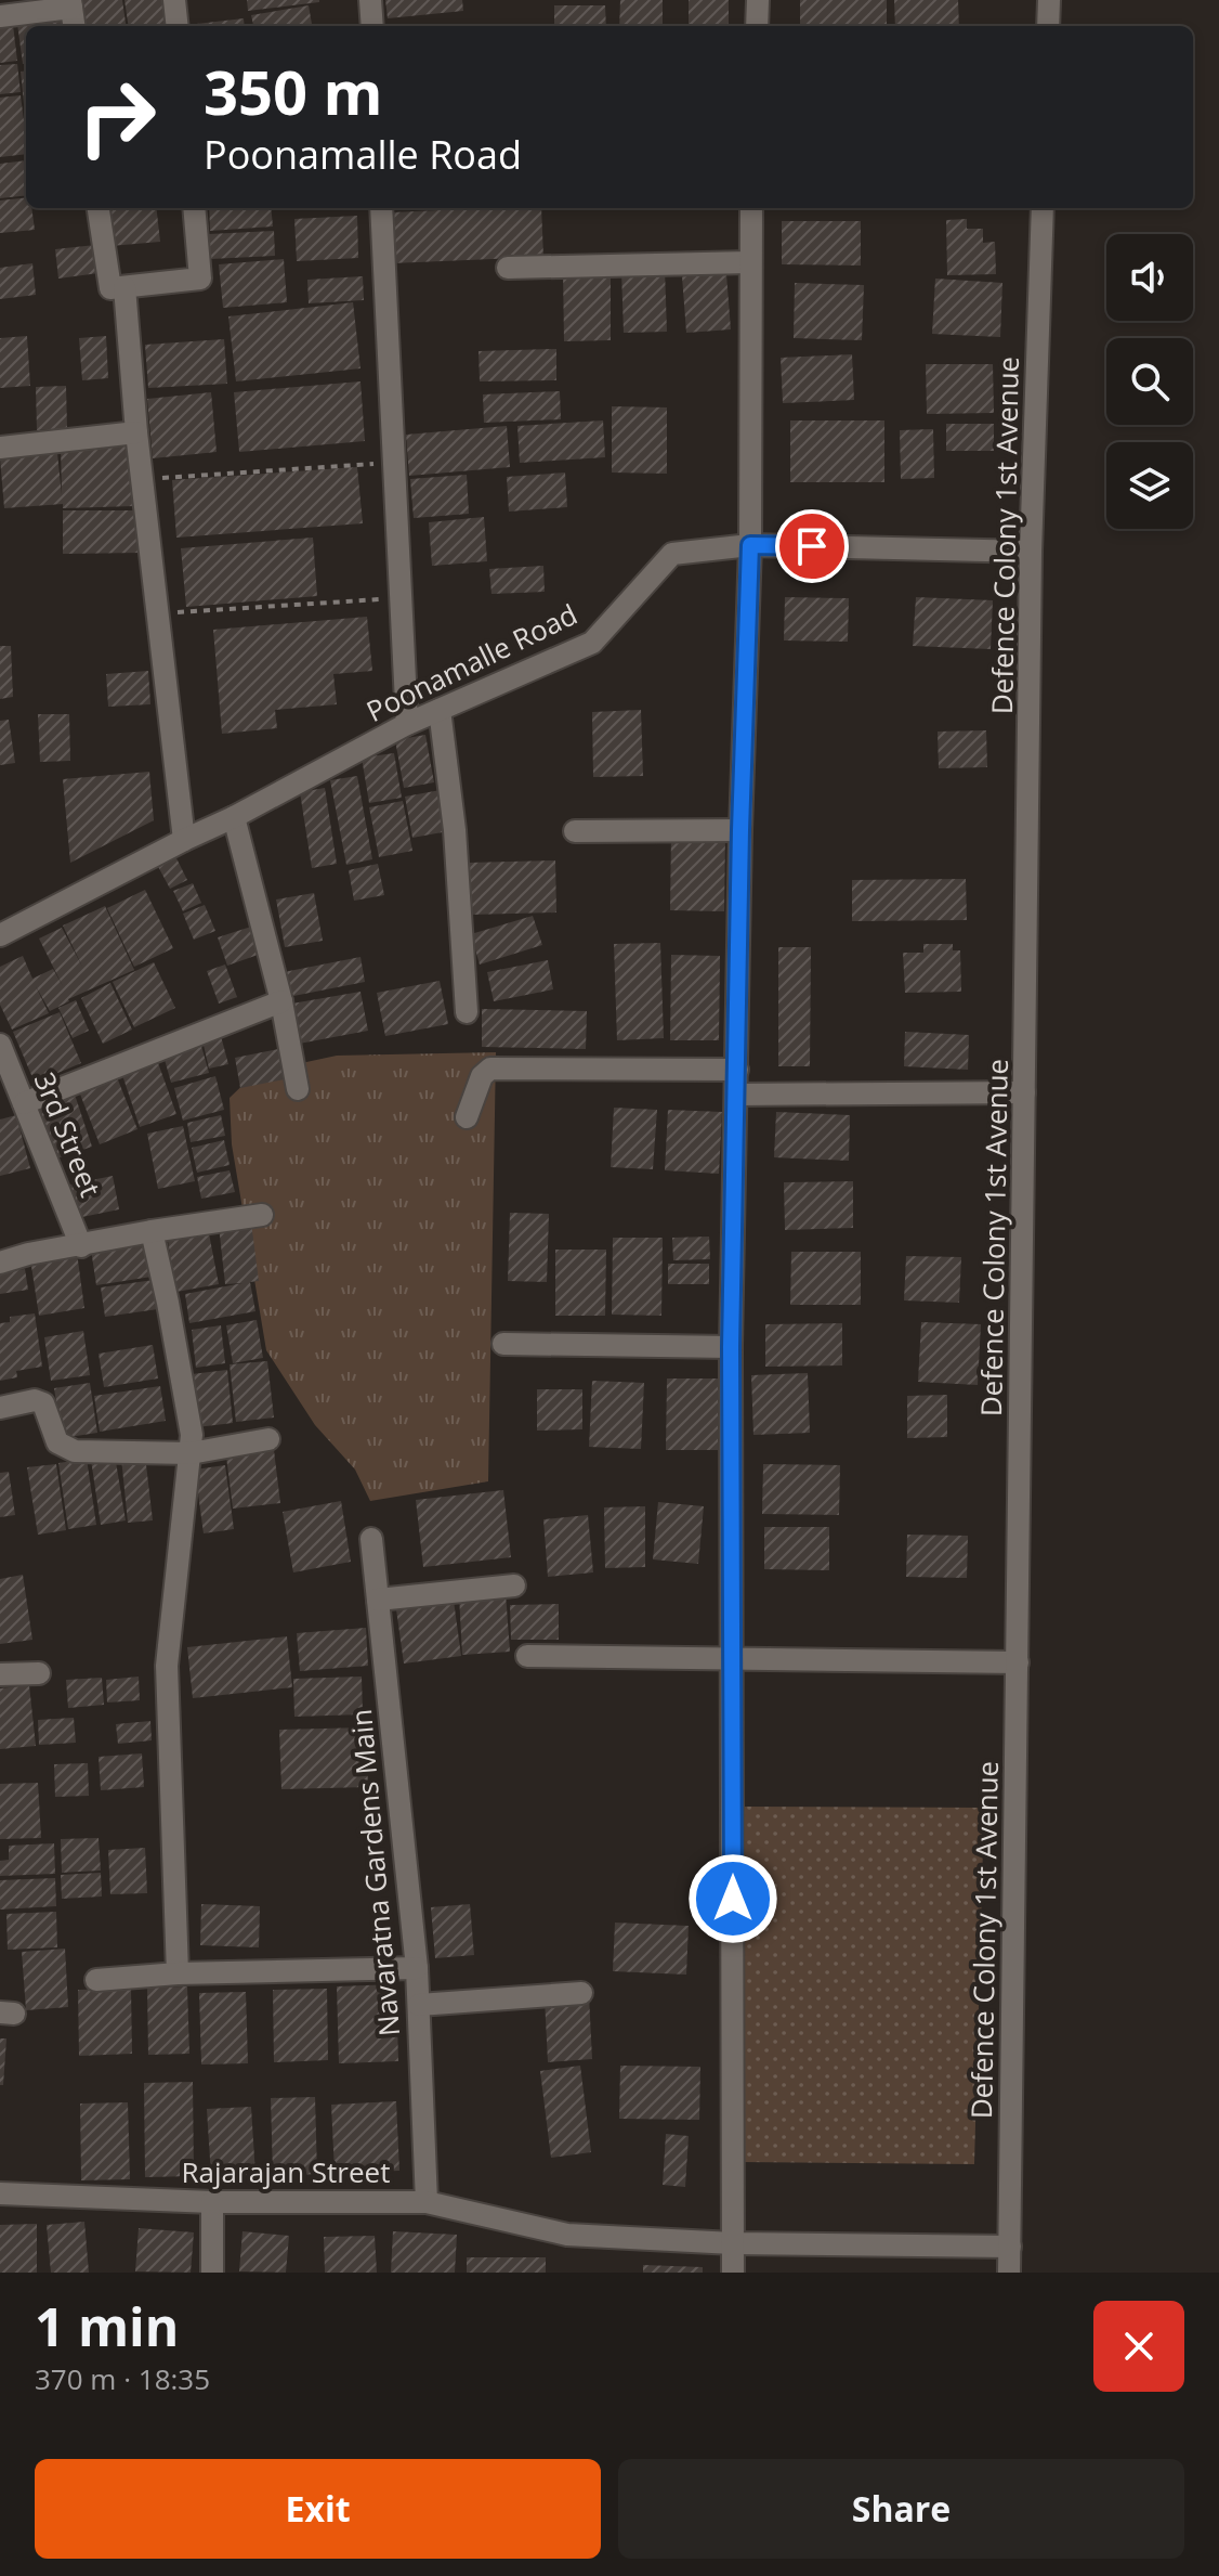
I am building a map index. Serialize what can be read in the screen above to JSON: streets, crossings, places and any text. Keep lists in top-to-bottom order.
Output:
{
  "streets": {
    "street": [
      "Defence Colony 1st Avenue",
      "Poonamalle Road",
      "3rd Street",
      "Navaratna Gardens Main",
      "Rajarajan Street"
    ]
  },
  "crossings": [
    ["Defence Colony 1st Avenue", "Poonamalle Road"],
    ["Defence Colony 1st Avenue", "Rajarajan Street"],
    ["Navaratna Gardens Main", "Rajarajan Street"]
  ],
  "page": {
    "turn": ["350 m", "Poonamalle Road"],
    "heading": ["1 min", "370 m · 18:35"],
    "buttons": ["Exit", "Share"]
  }
}
